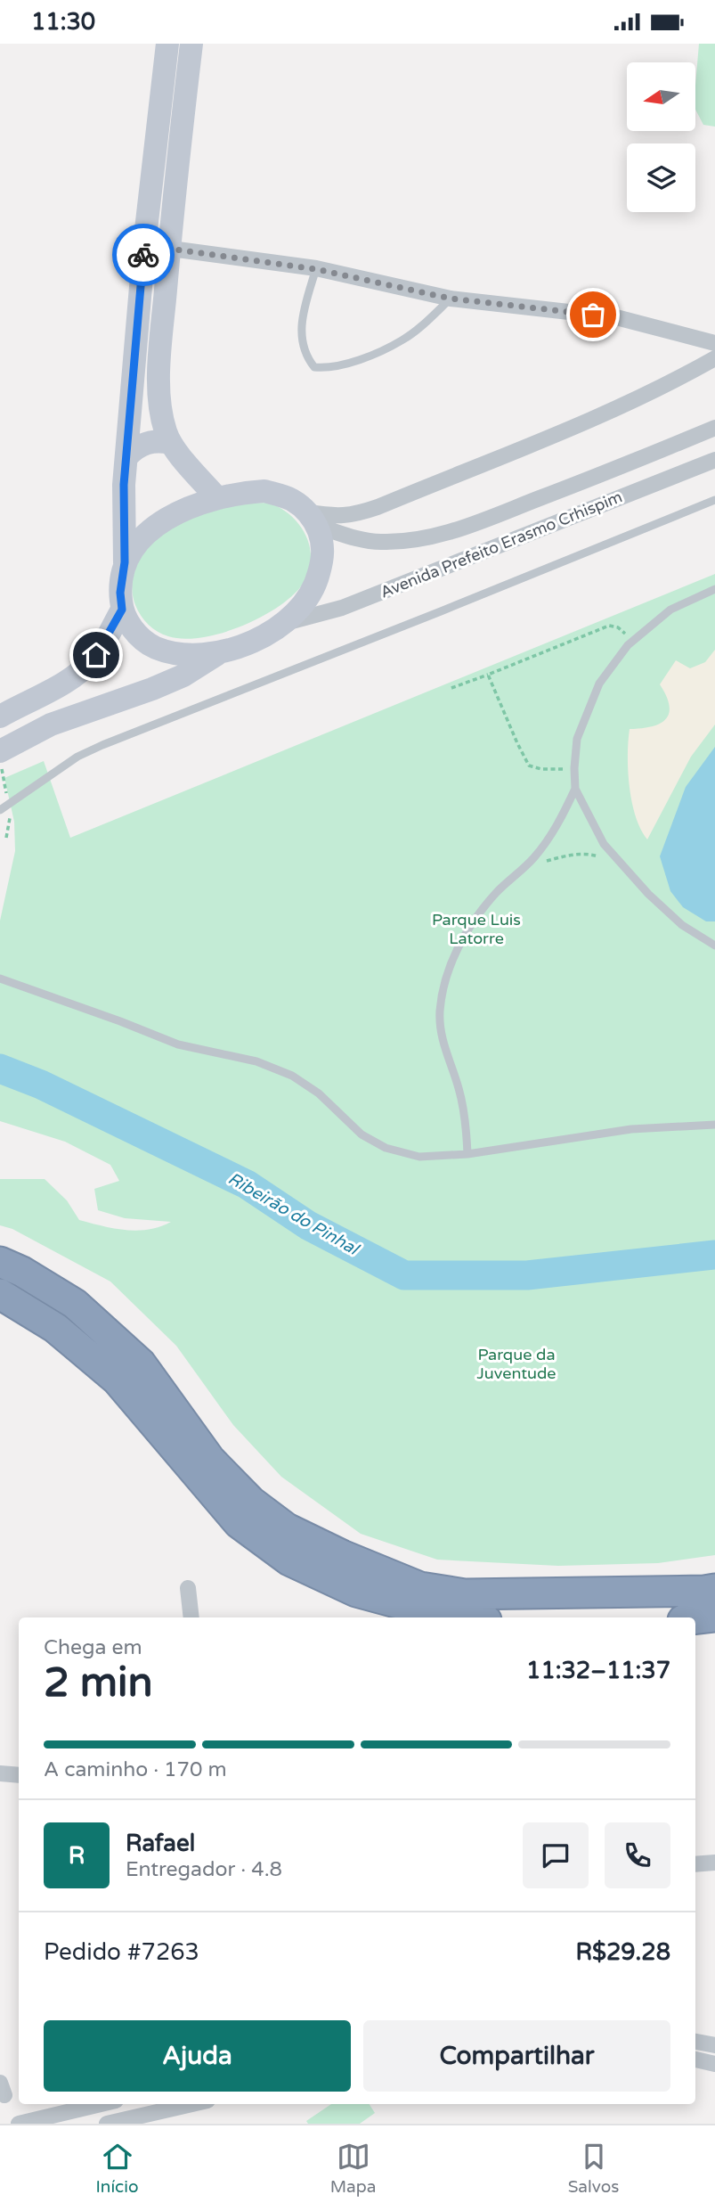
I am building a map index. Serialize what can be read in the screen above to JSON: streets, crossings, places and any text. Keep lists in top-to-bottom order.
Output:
{
  "streets": {
    "street": ["Avenida Prefeito Erasmo Crhispim"]
  },
  "water": ["Ribeirão do Pinhal"],
  "parks": ["Parque Luis Latorre", "Parque da Juventude"],
  "north": "left",
  "page": {
    "status": "11:30",
    "heading": ["2 min", "Chega em", "11:32–11:37"],
    "panel": [
      "Rafael",
      "Entregador · 4.8",
      "Pedido #7263",
      "R$29.28"
    ],
    "bar": "A caminho · 170 m",
    "round": "R",
    "buttons": ["Ajuda", "Compartilhar"],
    "tabs": ["Início", "Mapa", "Salvos"]
  }
}
